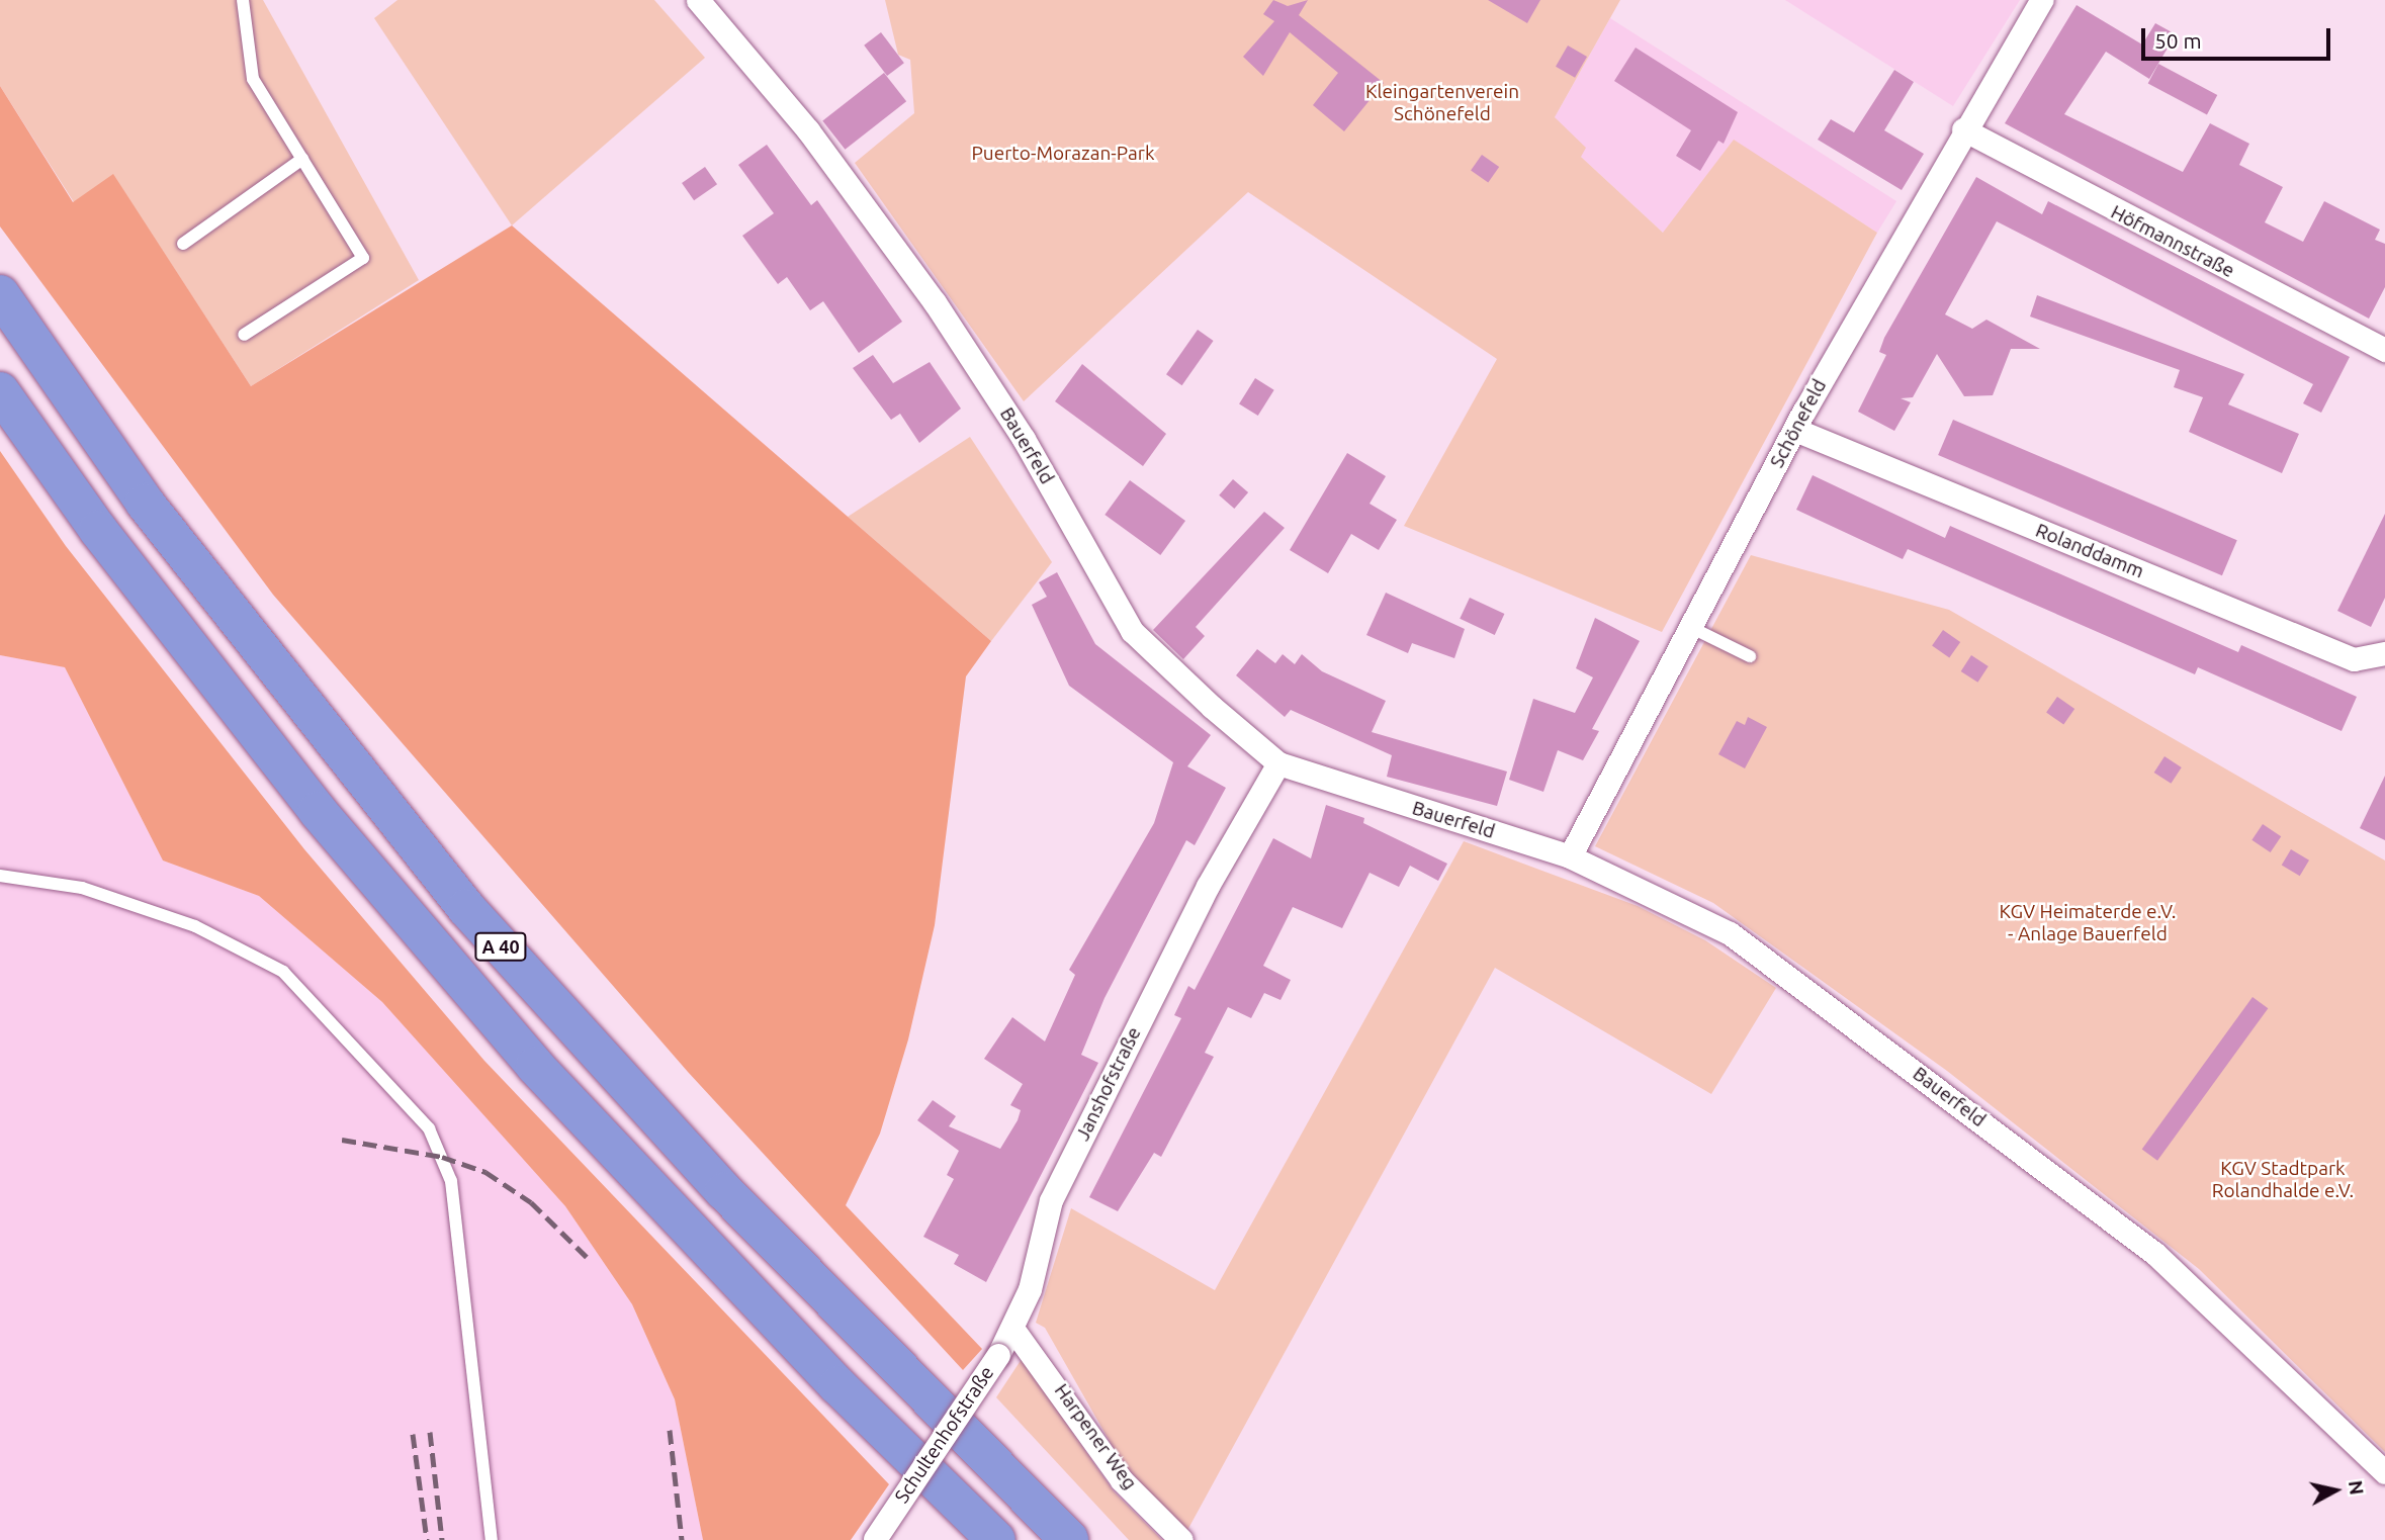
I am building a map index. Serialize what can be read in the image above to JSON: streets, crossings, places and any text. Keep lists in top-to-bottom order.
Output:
{
  "streets": {
    "highway": ["A 40"],
    "street": [
      "Höfmannstraße",
      "Schönefeld",
      "Bauerfeld",
      "Rolanddamm",
      "Janshofstraße",
      "Schultenhofstraße",
      "Harpener Weg"
    ]
  },
  "crossings": [
    ["Höfmannstraße", "Schönefeld"],
    ["Schönefeld", "Bauerfeld"],
    ["Schönefeld", "Rolanddamm"],
    ["Bauerfeld", "Janshofstraße"],
    ["Janshofstraße", "Schultenhofstraße"],
    ["Janshofstraße", "Harpener Weg"],
    ["Schultenhofstraße", "Harpener Weg"]
  ],
  "parks": [
    "Kleingartenverein Schönefeld",
    "Puerto-Morazan-Park",
    "KGV Heimaterde e.V. - Anlage Bauerfeld",
    "KGV Stadtpark Rolandhalde e.V."
  ],
  "scale_bar": "50 m",
  "north": "right"
}
